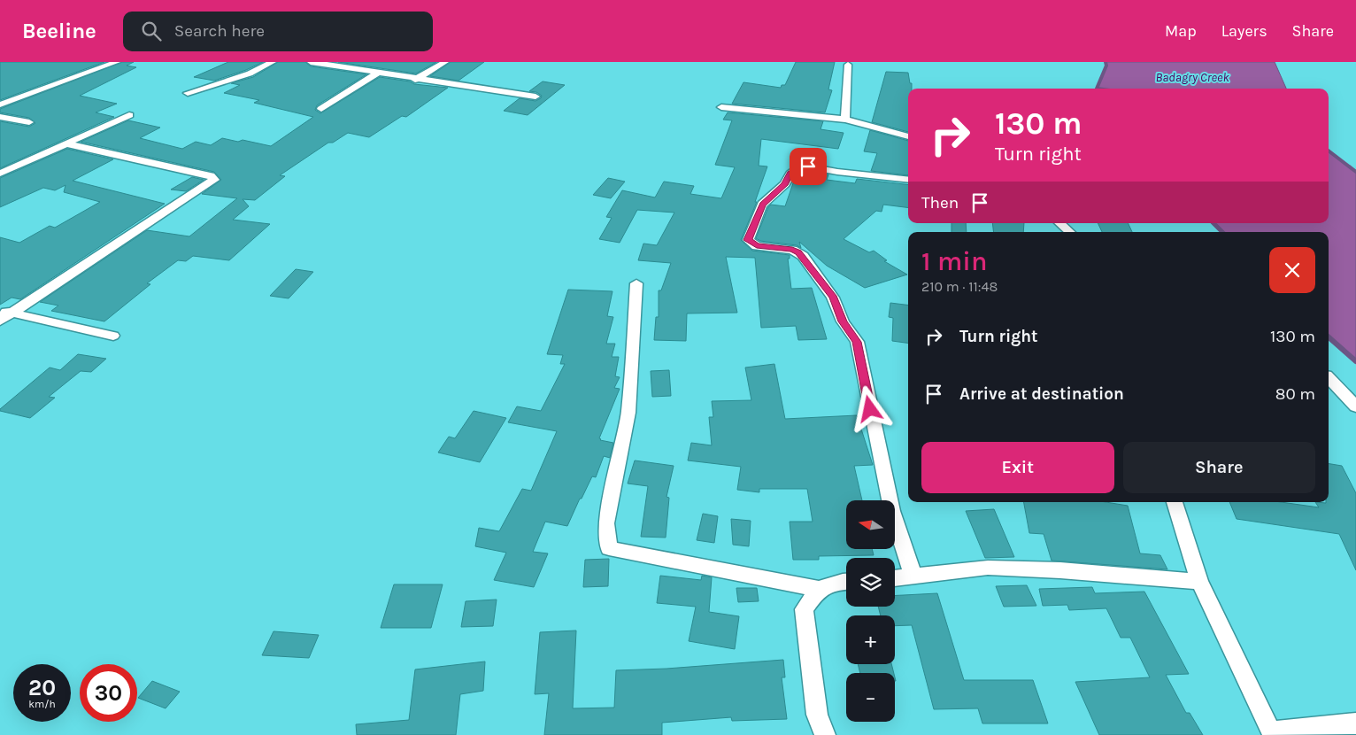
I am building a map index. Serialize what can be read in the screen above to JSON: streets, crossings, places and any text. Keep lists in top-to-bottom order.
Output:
{
  "water": ["Badagry Creek"],
  "north": "left",
  "page": {
    "header": "Beeline",
    "search": "Search here",
    "nav": ["Map", "Layers", "Share"],
    "turn": ["130 m", "Turn right"],
    "then": "Then",
    "heading": ["1 min", "210 m · 11:48"],
    "list": [
      {
        "name": "Turn right",
        "value": "130 m"
      },
      {
        "name": "Arrive at destination",
        "value": "80 m"
      }
    ],
    "buttons": ["Exit", "Share"],
    "map_buttons": ["+", "−"],
    "speed": "20 km/h",
    "limit": "30"
  }
}
